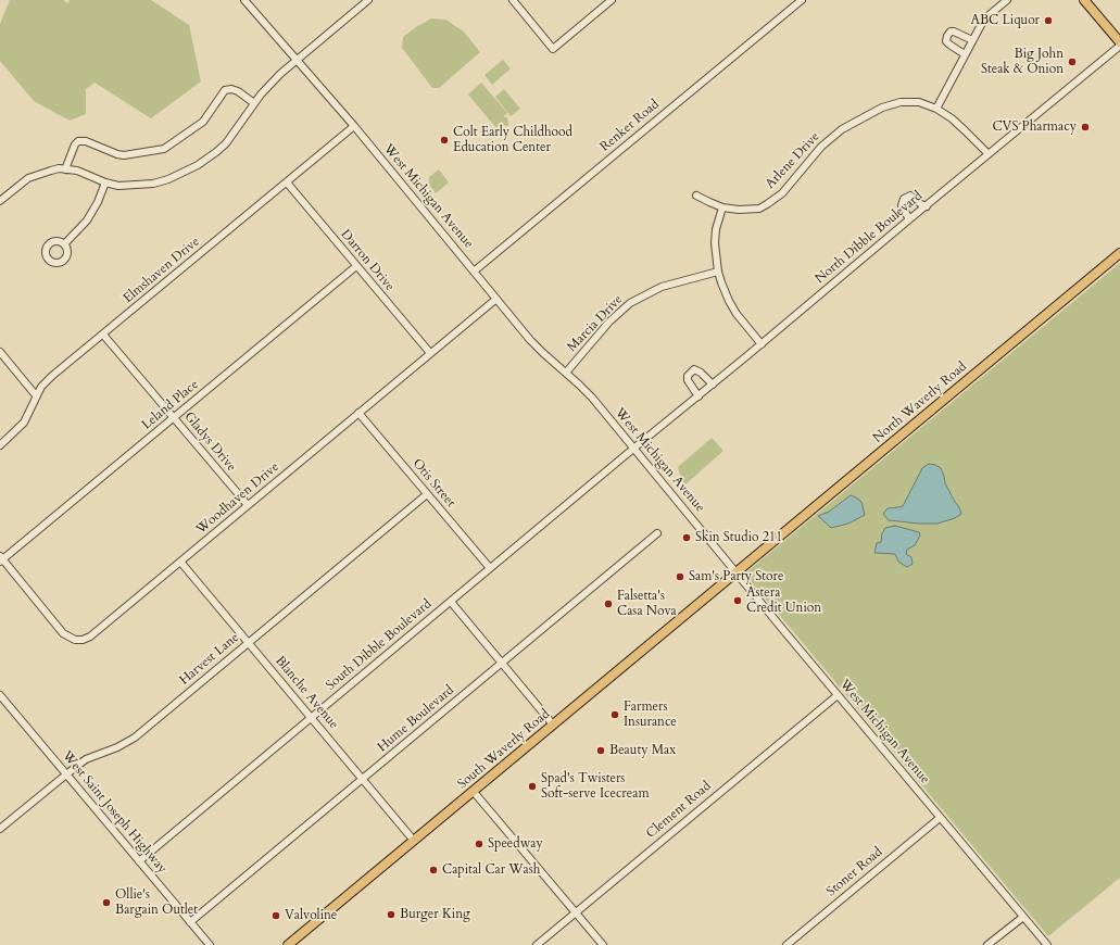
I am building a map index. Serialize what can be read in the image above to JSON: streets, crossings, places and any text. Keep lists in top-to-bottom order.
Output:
{
  "streets": {
    "main road": ["North Waverly Road", "South Waverly Road"],
    "street": [
      "Renker Road",
      "Arlene Drive",
      "West Michigan Avenue",
      "North Dibble Boulevard",
      "Darron Drive",
      "Elmshaven Drive",
      "Marcia Drive",
      "Leland Place",
      "Gladys Drive",
      "Otis Street",
      "Woodhaven Drive",
      "South Dibble Boulevard",
      "Harvest Lane",
      "Blanche Avenue",
      "Hume Boulevard",
      "Clement Road",
      "West Saint Joseph Highway",
      "Stoner Road"
    ]
  },
  "crossings": [
    ["Renker Road", "West Michigan Avenue"],
    ["Arlene Drive", "North Dibble Boulevard"],
    ["West Michigan Avenue", "North Dibble Boulevard"],
    ["West Michigan Avenue", "Elmshaven Drive"],
    ["West Michigan Avenue", "Marcia Drive"],
    ["West Michigan Avenue", "North Waverly Road"],
    ["West Michigan Avenue", "Woodhaven Drive"],
    ["West Michigan Avenue", "South Dibble Boulevard"],
    ["West Michigan Avenue", "South Waverly Road"],
    ["West Michigan Avenue", "Clement Road"],
    ["West Michigan Avenue", "Stoner Road"],
    ["North Dibble Boulevard", "South Dibble Boulevard"],
    ["Darron Drive", "Elmshaven Drive"],
    ["Darron Drive", "Leland Place"],
    ["Darron Drive", "Woodhaven Drive"],
    ["Elmshaven Drive", "Gladys Drive"],
    ["North Waverly Road", "South Waverly Road"],
    ["Leland Place", "Gladys Drive"],
    ["Leland Place", "Woodhaven Drive"],
    ["Gladys Drive", "Woodhaven Drive"],
    ["Otis Street", "Woodhaven Drive"],
    ["Otis Street", "South Dibble Boulevard"],
    ["Otis Street", "Harvest Lane"],
    ["Woodhaven Drive", "Blanche Avenue"],
    ["South Dibble Boulevard", "Blanche Avenue"],
    ["South Dibble Boulevard", "West Saint Joseph Highway"],
    ["Harvest Lane", "Blanche Avenue"],
    ["Harvest Lane", "West Saint Joseph Highway"],
    ["Blanche Avenue", "Hume Boulevard"],
    ["Blanche Avenue", "South Waverly Road"],
    ["Hume Boulevard", "West Saint Joseph Highway"]
  ],
  "places": [
    "ABC Liquor",
    "Big John Steak & Onion",
    "CVS Pharmacy",
    "Colt Early Childhood Education Center",
    "Skin Studio 211",
    "Sam's Party Store",
    "Astera Credit Union",
    "Falsetta's Casa Nova",
    "Farmers Insurance",
    "Beauty Max",
    "Spad's Twisters Soft-serve Icecream",
    "Speedway",
    "Capital Car Wash",
    "Ollie's Bargain Outlet",
    "Burger King",
    "Valvoline"
  ]
}
